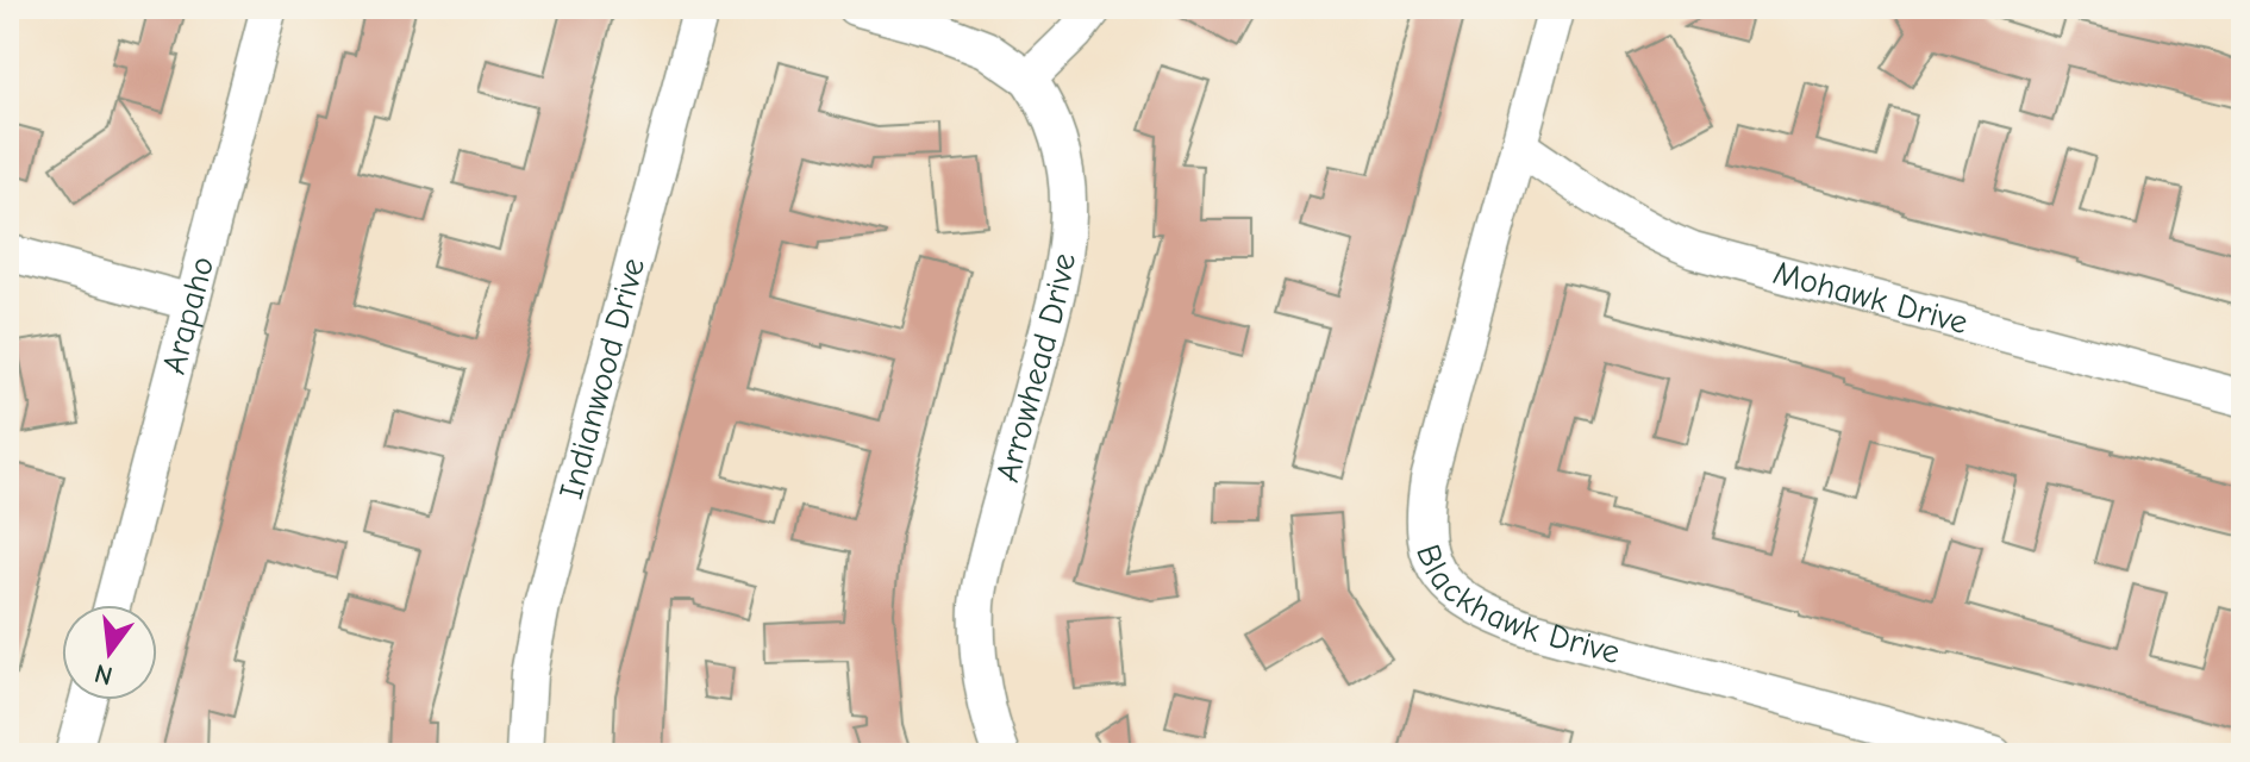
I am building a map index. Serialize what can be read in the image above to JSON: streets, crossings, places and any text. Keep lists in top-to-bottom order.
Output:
{
  "streets": {
    "street": [
      "Mohawk Drive",
      "Arapaho",
      "Arrowhead Drive",
      "Indianwood Drive",
      "Blackhawk Drive"
    ]
  },
  "crossings": [
    ["Mohawk Drive", "Blackhawk Drive"]
  ],
  "north": "bottom"
}
